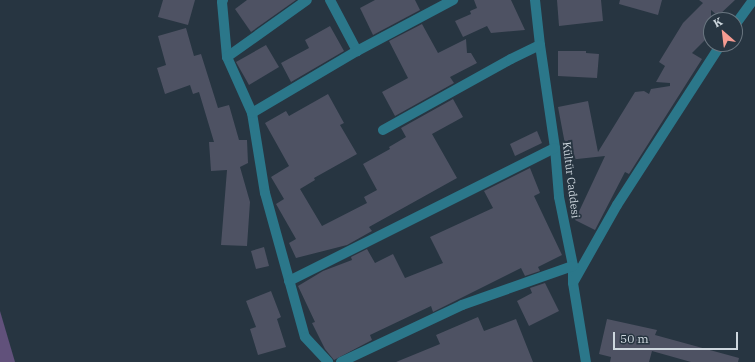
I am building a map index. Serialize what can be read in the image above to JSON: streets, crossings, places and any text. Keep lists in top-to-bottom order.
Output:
{
  "streets": {
    "street": ["Kültür Caddesi"]
  },
  "scale_bar": "50 m",
  "north": "top left"
}
